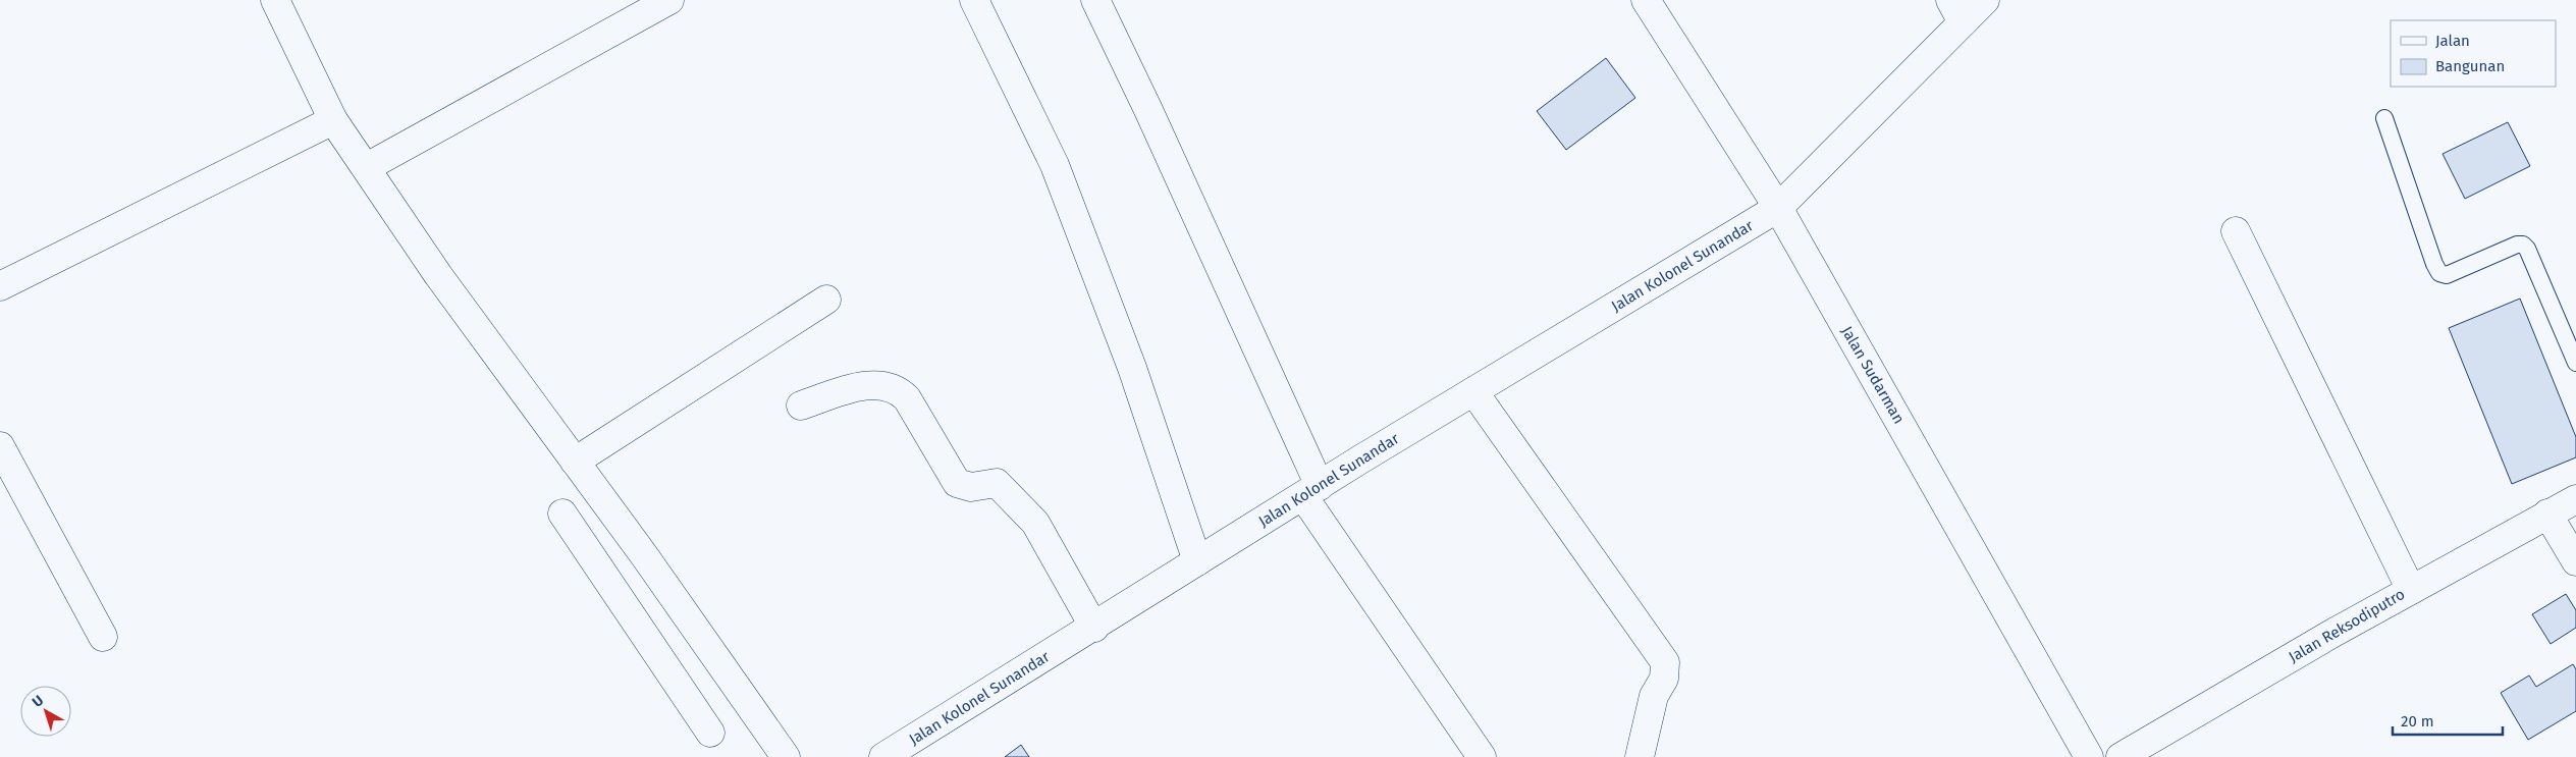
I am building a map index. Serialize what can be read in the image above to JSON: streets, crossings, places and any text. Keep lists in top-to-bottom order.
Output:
{
  "streets": {
    "street": ["Jalan Kolonel Sunandar", "Jalan Sudarman", "Jalan Reksodiputro"]
  },
  "crossings": [
    ["Jalan Kolonel Sunandar", "Jalan Sudarman"]
  ],
  "legend": ["Jalan", "Bangunan"],
  "scale_bar": "20 m",
  "north": "top left"
}
